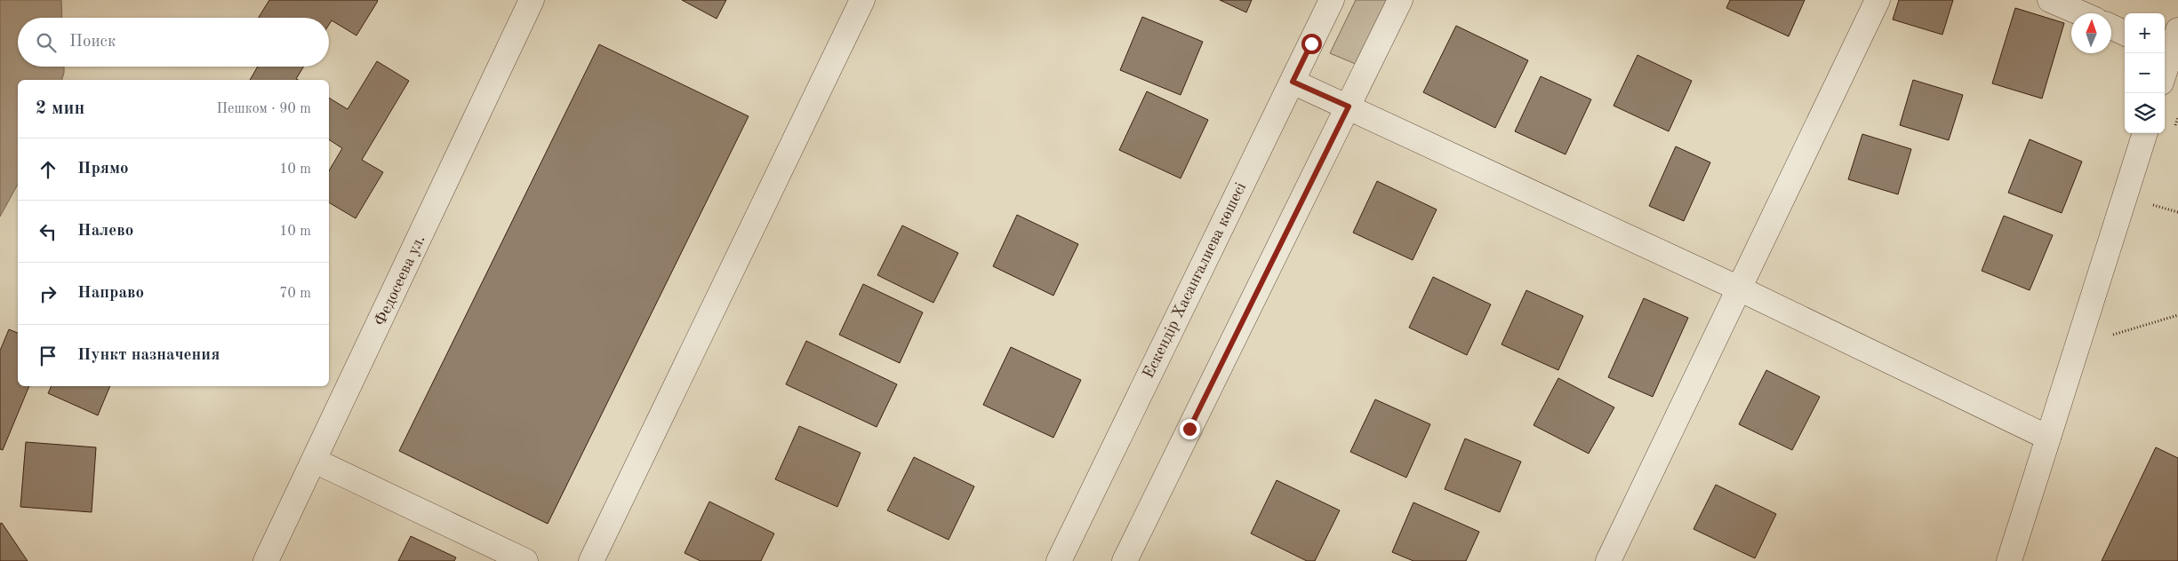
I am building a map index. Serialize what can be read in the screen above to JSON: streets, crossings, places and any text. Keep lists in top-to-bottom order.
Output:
{
  "streets": {
    "street": ["Федосеева ул.", "Ескендір Хасанғалиева көшесі"]
  },
  "north": "top",
  "page": {
    "map_buttons": ["+", "−"],
    "search": "Поиск",
    "heading": ["2 мин", "Пешком · 90 m"],
    "list": [
      ["Прямо", "10 m"],
      ["Налево", "10 m"],
      ["Направо", "70 m"],
      "Пункт назначения"
    ]
  }
}
